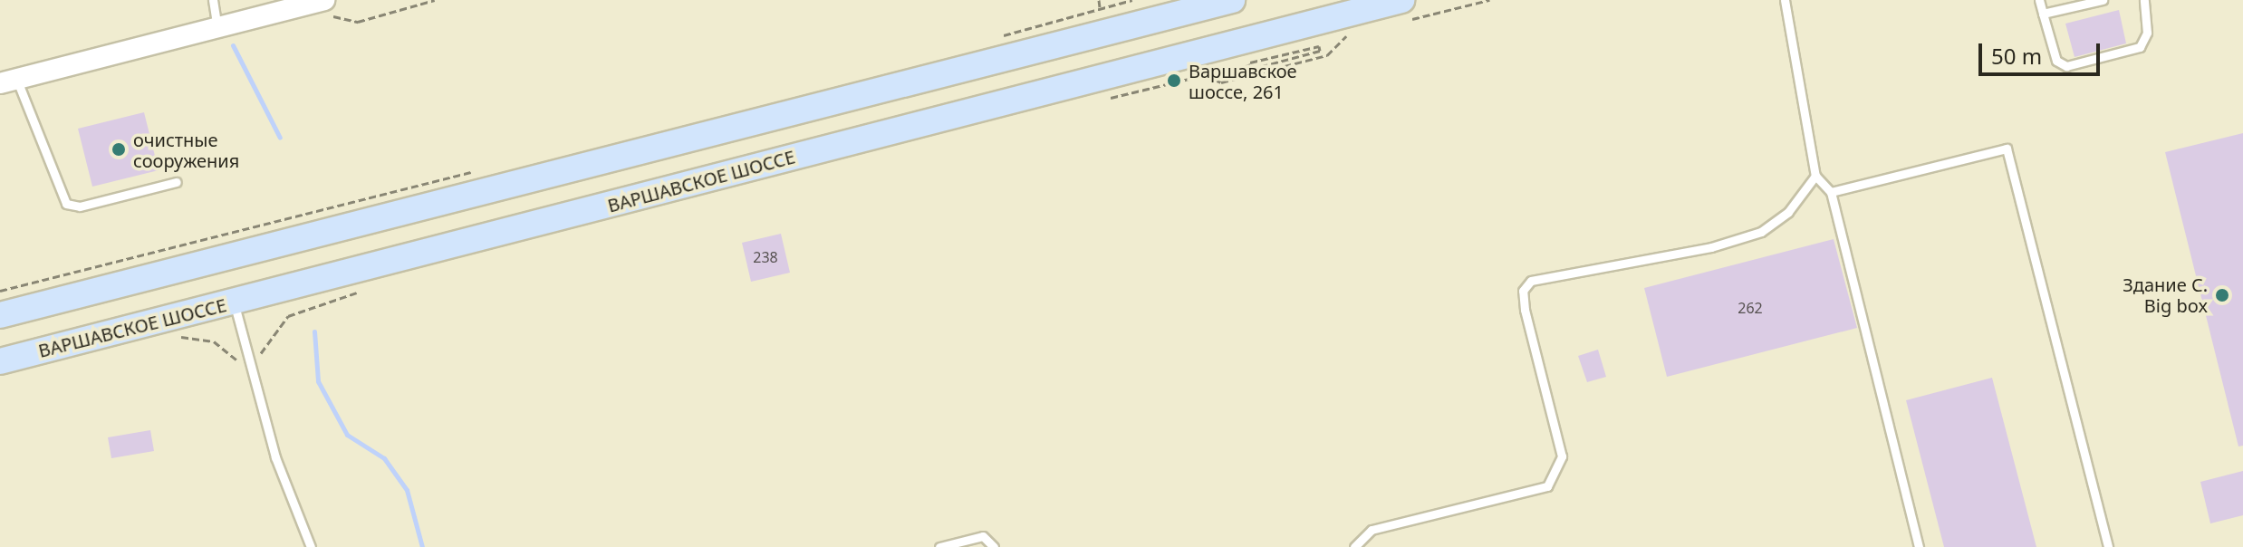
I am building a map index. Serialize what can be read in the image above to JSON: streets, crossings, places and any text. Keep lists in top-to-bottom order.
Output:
{
  "streets": {
    "main road": ["ВАРШАВСКОЕ ШОССЕ"]
  },
  "places": ["Варшавское шоссе, 261", "очистные сооружения", "Здание C. Big box"],
  "house_numbers": ["238", "262"],
  "scale_bar": "50 m"
}
